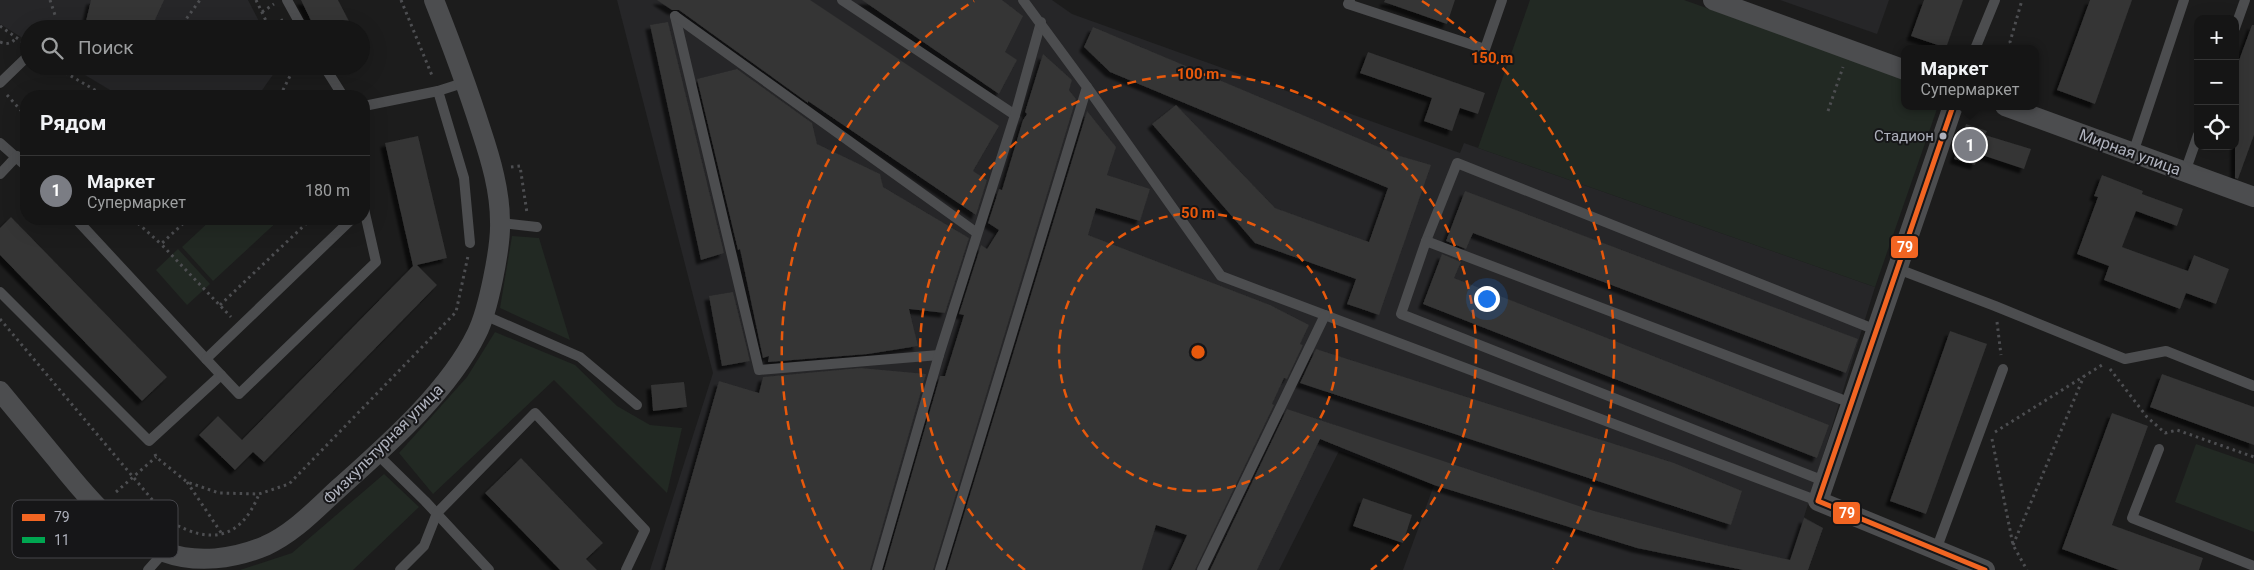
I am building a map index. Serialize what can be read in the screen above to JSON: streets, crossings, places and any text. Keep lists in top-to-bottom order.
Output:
{
  "streets": {
    "street": ["Мирная улица", "Физкультурная улица"]
  },
  "places": ["Стадион"],
  "lines": ["transit line 79"],
  "legend": ["79", "11"],
  "page": {
    "map_buttons": ["+", "−"],
    "search": "Поиск",
    "popup": ["Маркет", "Супермаркет"],
    "heading": "Рядом",
    "pins": "1",
    "list": [
      {
        "mark": "1",
        "name": "Маркет",
        "note": "Супермаркет",
        "value": "180 m"
      }
    ]
  },
  "rings": ["150 m", "100 m", "50 m"]
}
